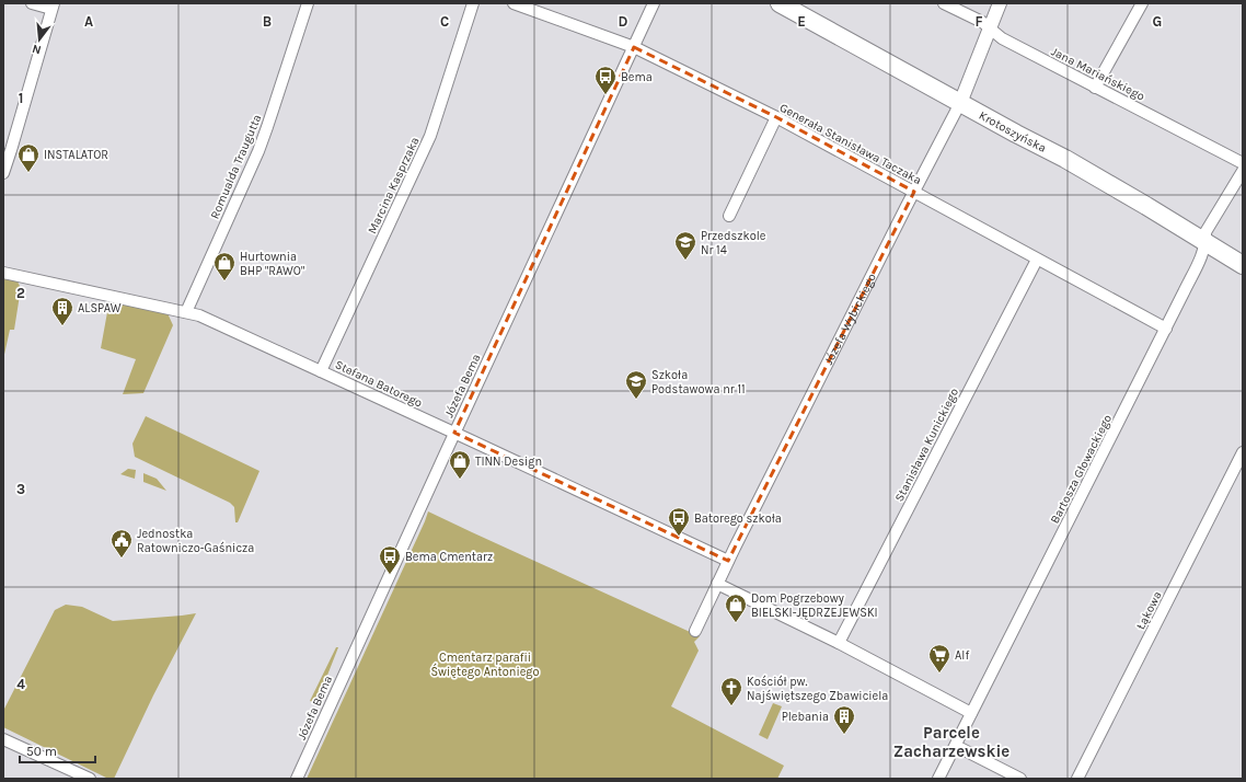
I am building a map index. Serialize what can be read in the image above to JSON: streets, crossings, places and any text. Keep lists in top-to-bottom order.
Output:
{
  "streets": {
    "main road": ["Krotoszyńska"],
    "street": [
      "Jana Mariańskiego",
      "Generała Stanisława Taczaka",
      "Romualda Traugutta",
      "Marcina Kasprzaka",
      "Józefa Wybickiego",
      "Stefana Batorego",
      "Józefa Bema",
      "Stanisława Kunickiego",
      "Bartosza Głowackiego",
      "Łąkowa"
    ]
  },
  "crossings": [
    ["Jana Mariańskiego", "Józefa Wybickiego"],
    ["Krotoszyńska", "Józefa Wybickiego"],
    ["Krotoszyńska", "Bartosza Głowackiego"],
    ["Generała Stanisława Taczaka", "Józefa Wybickiego"],
    ["Generała Stanisława Taczaka", "Józefa Bema"],
    ["Generała Stanisława Taczaka", "Stanisława Kunickiego"],
    ["Generała Stanisława Taczaka", "Bartosza Głowackiego"],
    ["Romualda Traugutta", "Stefana Batorego"],
    ["Marcina Kasprzaka", "Stefana Batorego"],
    ["Józefa Wybickiego", "Stefana Batorego"],
    ["Stefana Batorego", "Józefa Bema"]
  ],
  "districts": ["Parcele Zacharzewskie"],
  "parks": ["Cmentarz parafii Świętego Antoniego"],
  "places": {
    "bus stop": ["Bema", "Batorego szkoła", "Bema Cmentarz"],
    "shop": [
      "INSTALATOR",
      "Hurtownia BHP \"RAWO\"",
      "TINN Design",
      "Dom Pogrzebowy BIELSKI-JĘDRZEJEWSKI"
    ],
    "school or university": ["Przedszkole Nr 14", "Szkoła Podstawowa nr 11"],
    "building": ["ALSPAW", "Plebania"],
    "public building": ["Jednostka Ratowniczo-Gaśnicza"],
    "supermarket": ["Alf"],
    "church": ["Kościół pw. Najświętszego Zbawiciela"]
  },
  "scale_bar": "50 m",
  "north": "bottom",
  "grid": {
    "columns": [
      "A",
      "B",
      "C",
      "D",
      "E",
      "F",
      "G"
    ],
    "rows": [
      "1",
      "2",
      "3",
      "4"
    ]
  }
}
